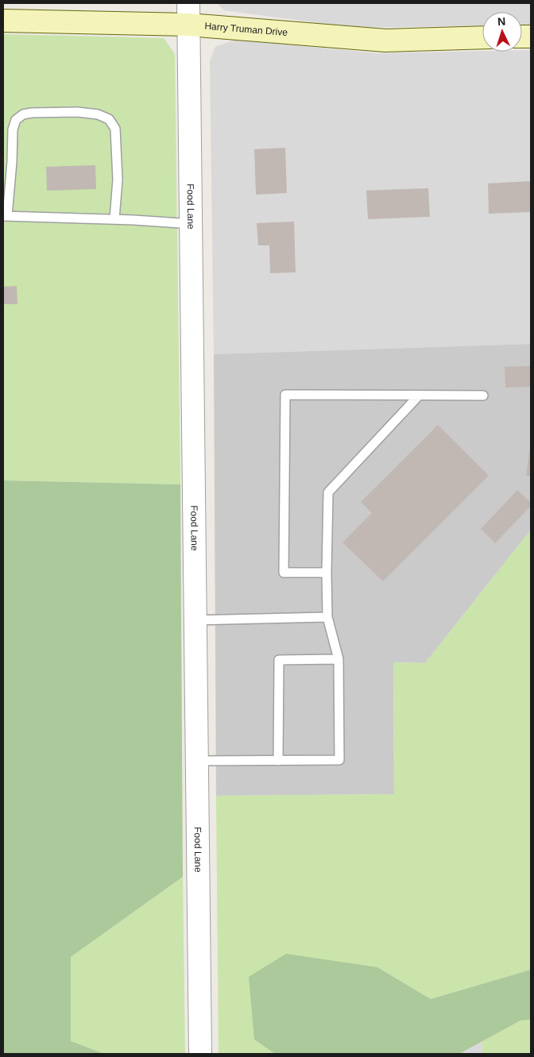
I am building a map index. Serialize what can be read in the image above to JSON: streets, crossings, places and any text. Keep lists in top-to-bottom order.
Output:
{
  "streets": {
    "main road": ["Harry Truman Drive"],
    "street": ["Food Lane"]
  },
  "crossings": [
    ["Harry Truman Drive", "Food Lane"]
  ],
  "north": "top"
}
